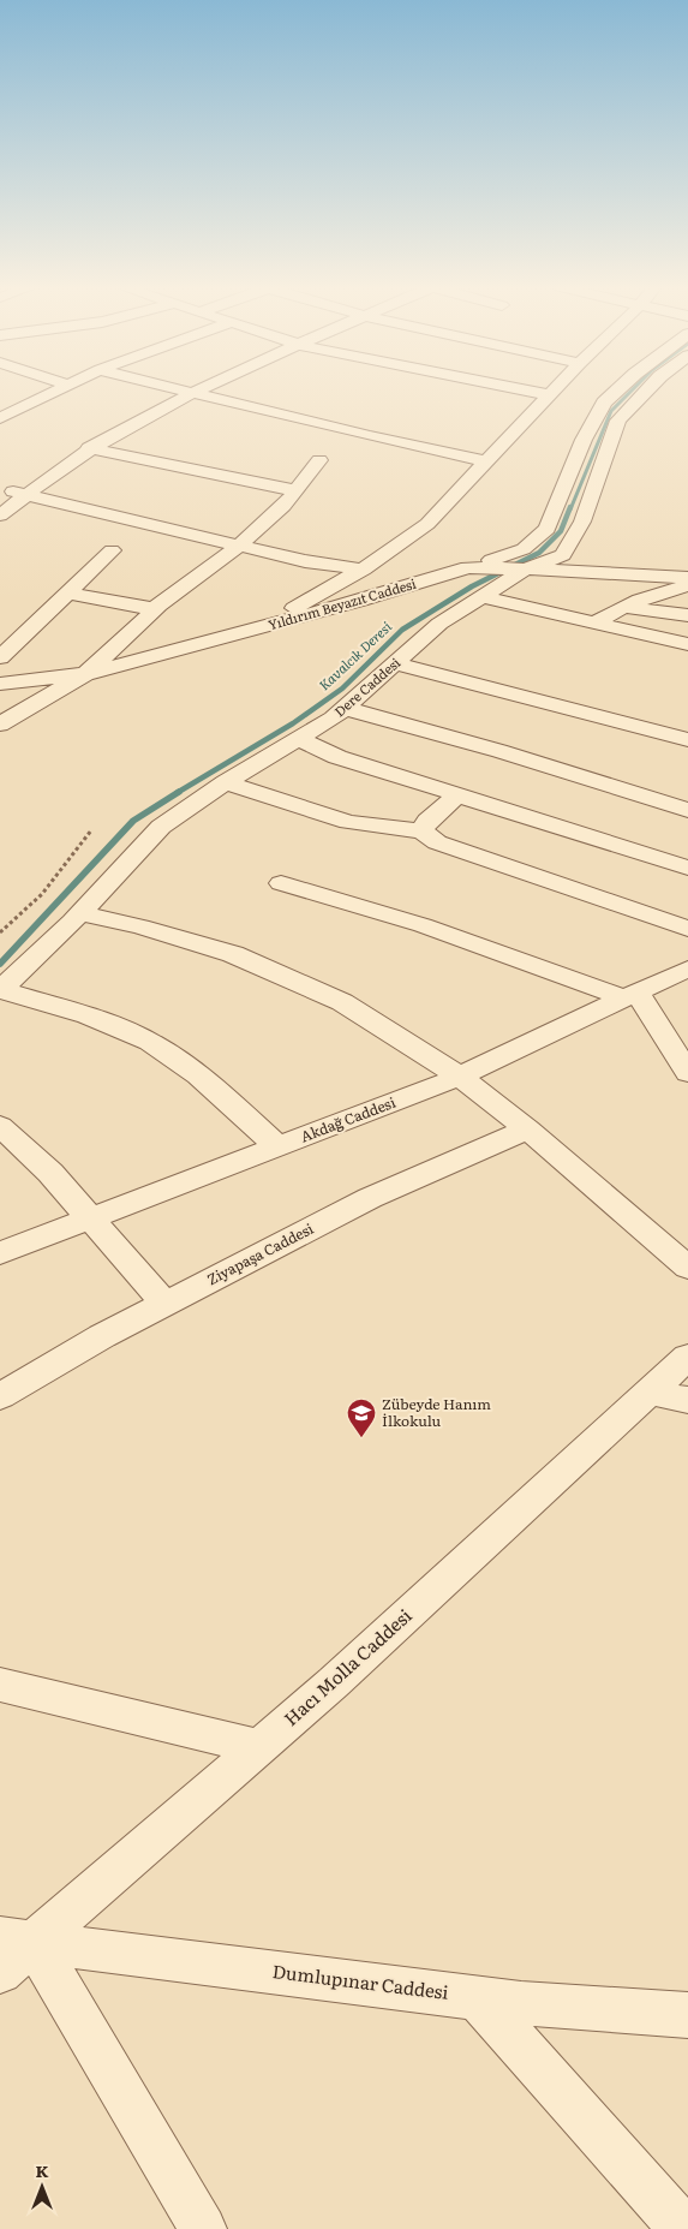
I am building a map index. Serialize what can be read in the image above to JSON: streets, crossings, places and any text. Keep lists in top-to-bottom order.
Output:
{
  "streets": {
    "street": [
      "Yıldırım Beyazıt Caddesi",
      "Dere Caddesi",
      "Akdağ Caddesi",
      "Ziyapaşa Caddesi",
      "Hacı Molla Caddesi",
      "Dumlupınar Caddesi"
    ]
  },
  "crossings": [
    ["Yıldırım Beyazıt Caddesi", "Dere Caddesi"],
    ["Hacı Molla Caddesi", "Dumlupınar Caddesi"]
  ],
  "water": ["Kavalcık Deresi"],
  "places": {
    "school or university": ["Zübeyde Hanım İlkokulu"]
  },
  "north": "top"
}
